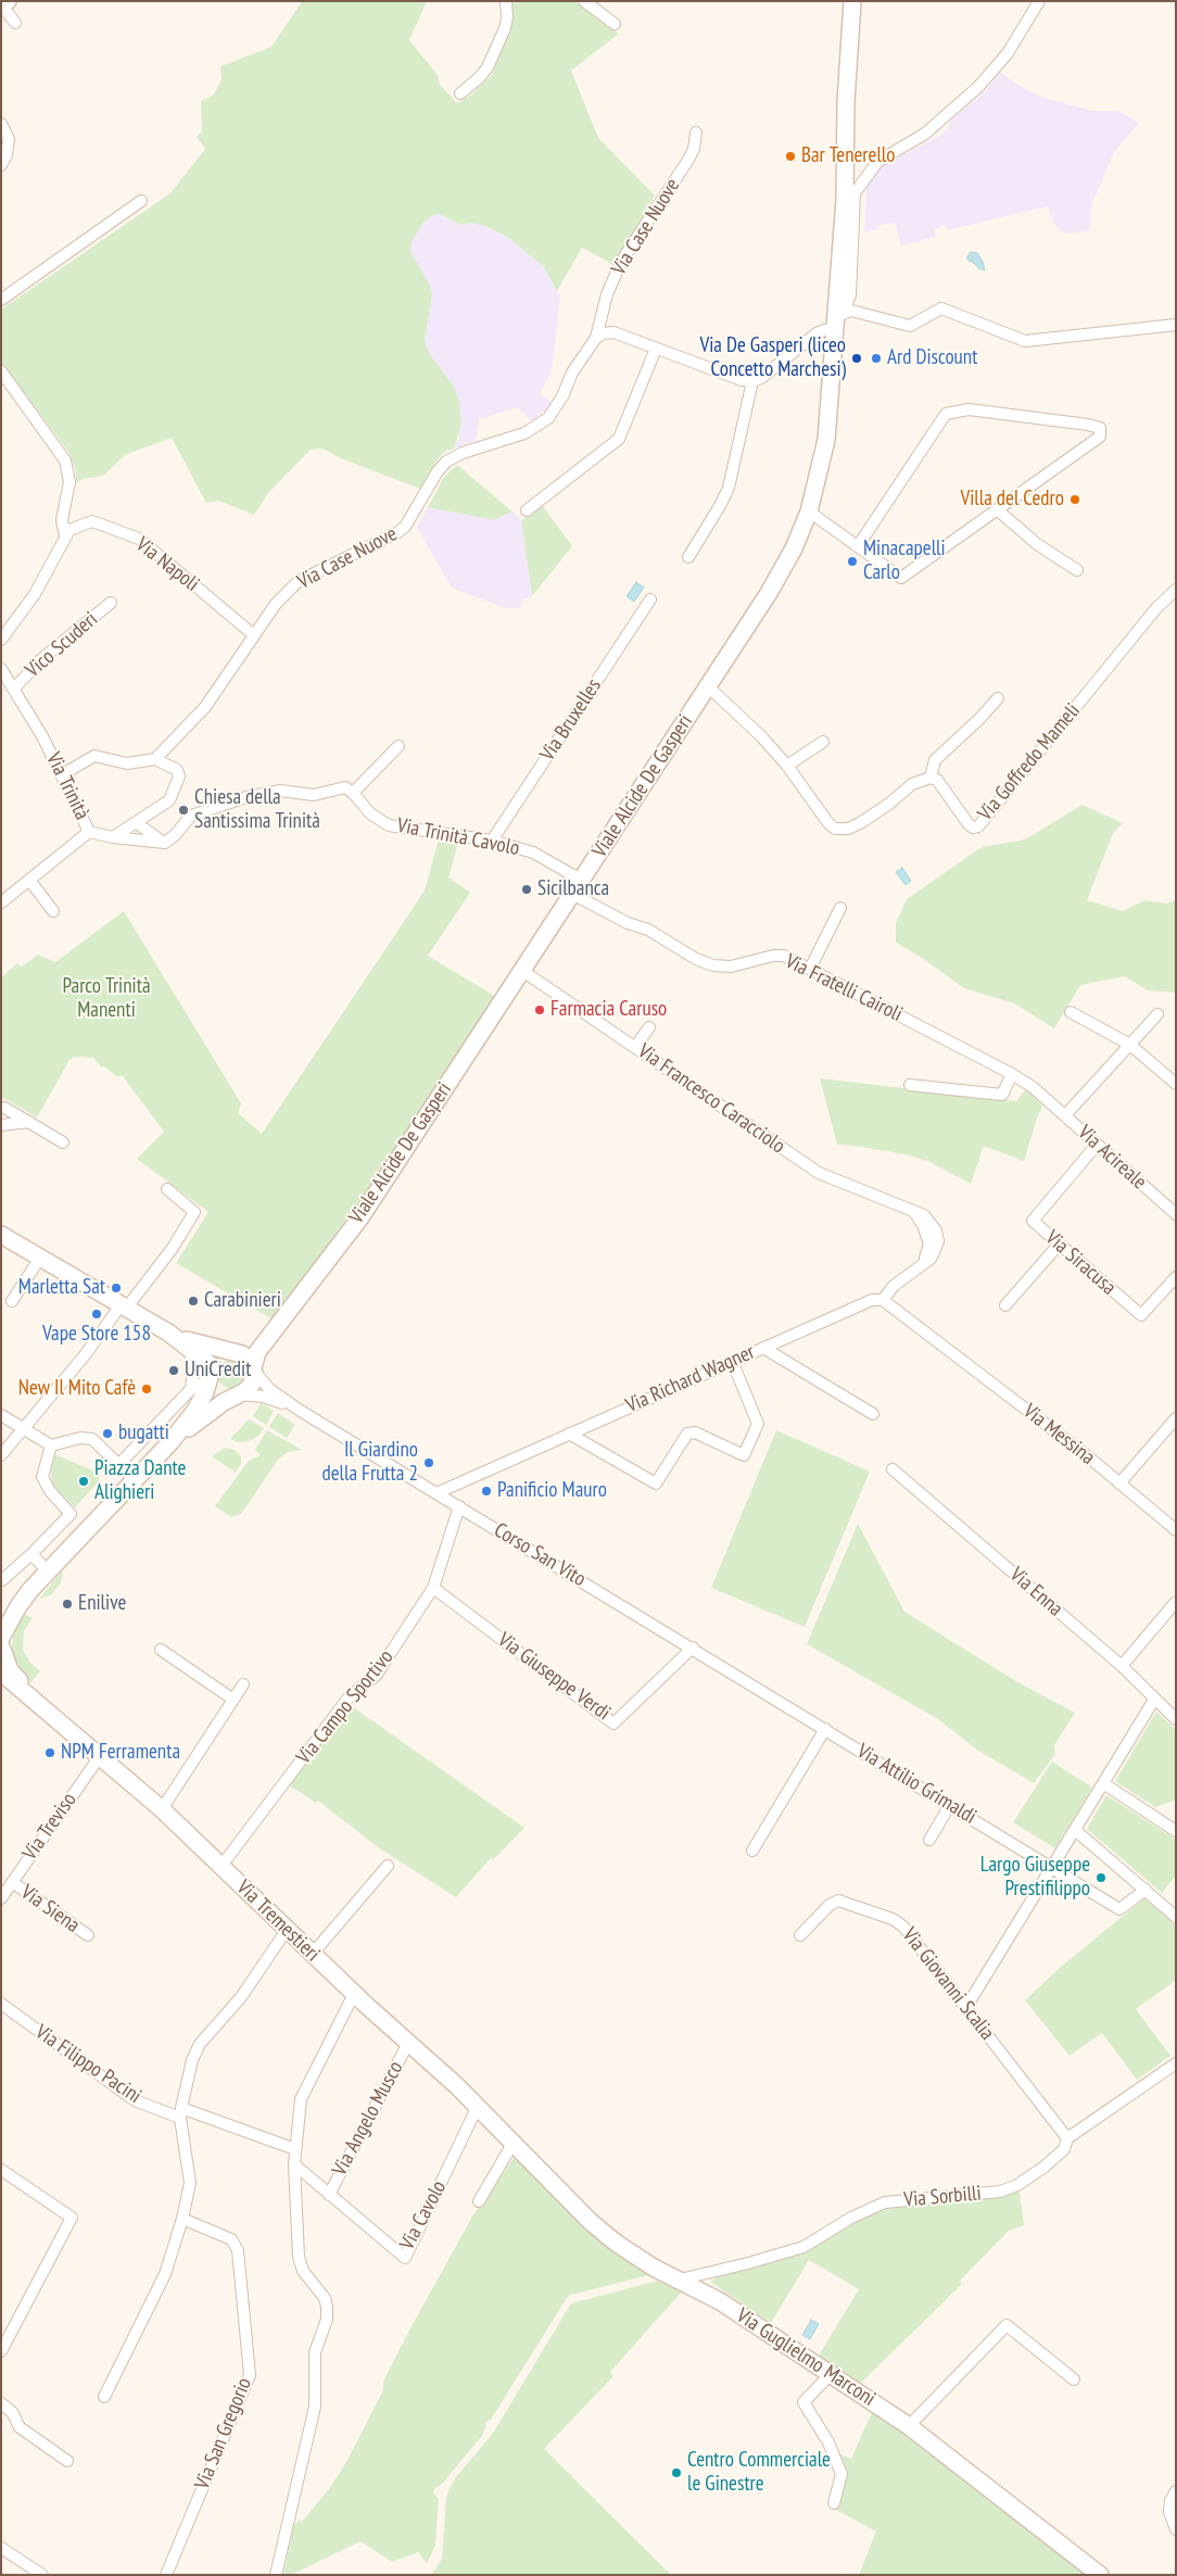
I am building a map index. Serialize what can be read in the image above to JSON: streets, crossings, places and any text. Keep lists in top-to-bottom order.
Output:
{
  "streets": {
    "main road": ["Viale Alcide De Gasperi", "Via Tremestieri", "Via Guglielmo Marconi"],
    "street": [
      "Via Case Nuove",
      "Via Napoli",
      "Vico Scuderi",
      "Via Bruxelles",
      "Via Goffredo Mameli",
      "Via Trinità",
      "Via Trinità Cavolo",
      "Via Fratelli Cairoli",
      "Via Francesco Caracciolo",
      "Via Acireale",
      "Via Siracusa",
      "Via Richard Wagner",
      "Via Messina",
      "Corso San Vito",
      "Via Enna",
      "Via Giuseppe Verdi",
      "Via Campo Sportivo",
      "Via Attilio Grimaldi",
      "Via Treviso",
      "Via Siena",
      "Via Giovanni Scalia",
      "Via Filippo Pacini",
      "Via Angelo Musco",
      "Via Sorbilli",
      "Via Cavolo",
      "Via San Gregorio"
    ]
  },
  "crossings": [
    ["Via Case Nuove", "Via Napoli"],
    ["Vico Scuderi", "Via Trinità"],
    ["Via Bruxelles", "Via Trinità Cavolo"],
    ["Viale Alcide De Gasperi", "Via Trinità Cavolo"],
    ["Viale Alcide De Gasperi", "Via Fratelli Cairoli"],
    ["Viale Alcide De Gasperi", "Via Francesco Caracciolo"],
    ["Via Fratelli Cairoli", "Via Acireale"],
    ["Via Francesco Caracciolo", "Via Richard Wagner"],
    ["Via Francesco Caracciolo", "Via Messina"],
    ["Via Acireale", "Via Siracusa"],
    ["Via Richard Wagner", "Via Messina"],
    ["Via Richard Wagner", "Corso San Vito"],
    ["Corso San Vito", "Via Giuseppe Verdi"],
    ["Corso San Vito", "Via Campo Sportivo"],
    ["Corso San Vito", "Via Attilio Grimaldi"],
    ["Via Giuseppe Verdi", "Via Campo Sportivo"],
    ["Via Campo Sportivo", "Via Tremestieri"],
    ["Via Treviso", "Via Siena"],
    ["Via Treviso", "Via Tremestieri"],
    ["Via Tremestieri", "Via Angelo Musco"],
    ["Via Tremestieri", "Via Cavolo"],
    ["Via Tremestieri", "Via Guglielmo Marconi"],
    ["Via Giovanni Scalia", "Via Sorbilli"],
    ["Via Angelo Musco", "Via Cavolo"],
    ["Via Sorbilli", "Via Guglielmo Marconi"]
  ],
  "parks": ["Parco Trinità Manenti"],
  "places": [
    "Bar Tenerello",
    "Via De Gasperi (liceo Concetto Marchesi)",
    "Ard Discount",
    "Villa del Cedro",
    "Minacapelli Carlo",
    "Chiesa della Santissima Trinità",
    "Sicilbanca",
    "Farmacia Caruso",
    "Marletta Sat",
    "Carabinieri",
    "Vape Store 158",
    "UniCredit",
    "New Il Mito Cafè",
    "bugatti",
    "Il Giardino della Frutta 2",
    "Piazza Dante Alighieri",
    "Panificio Mauro",
    "Enilive",
    "NPM Ferramenta",
    "Largo Giuseppe Prestifilippo",
    "Centro Commerciale le Ginestre"
  ]
}
